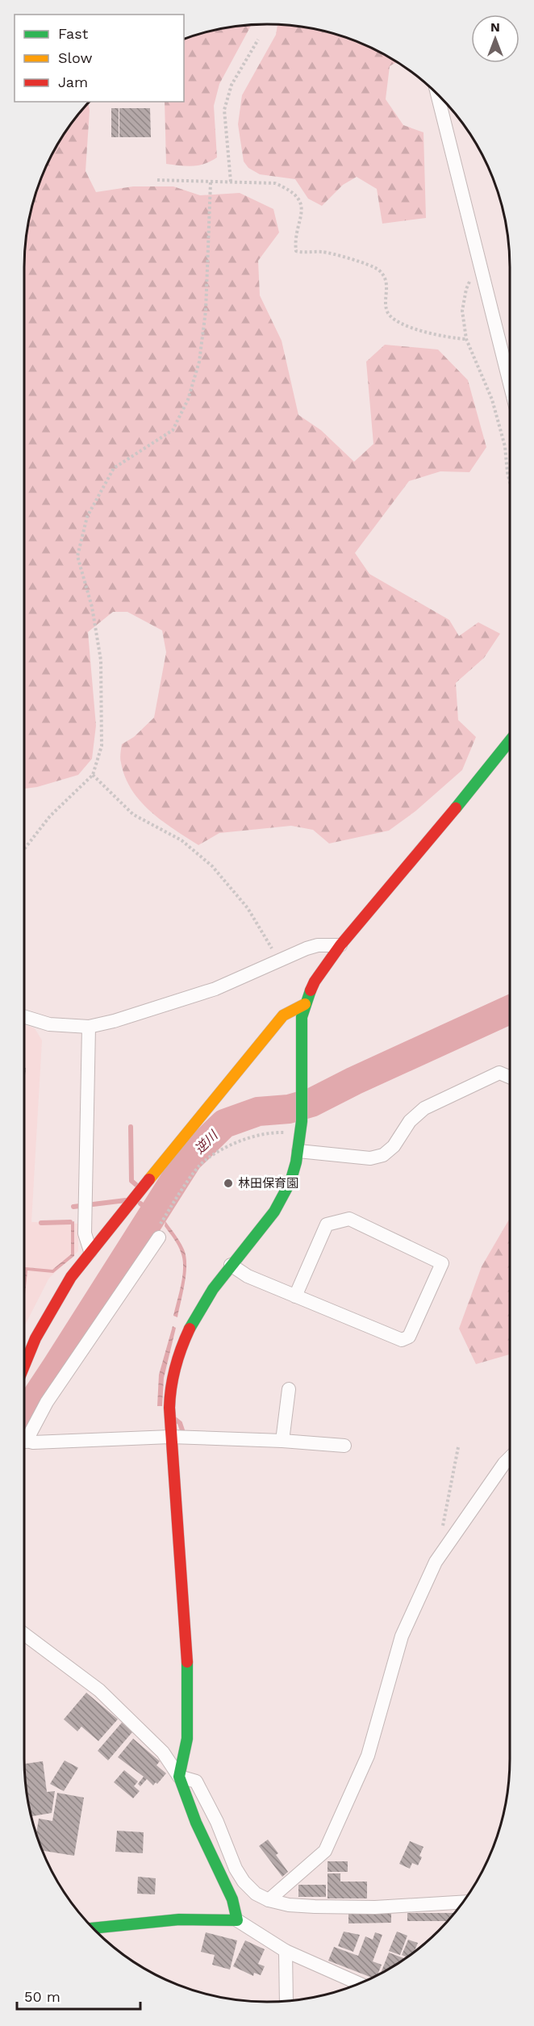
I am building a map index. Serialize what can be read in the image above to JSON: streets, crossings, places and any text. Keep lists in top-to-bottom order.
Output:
{
  "water": ["逆川"],
  "places": ["林田保育園"],
  "legend": ["Fast", "Slow", "Jam"],
  "scale_bar": "50 m",
  "north": "top"
}
